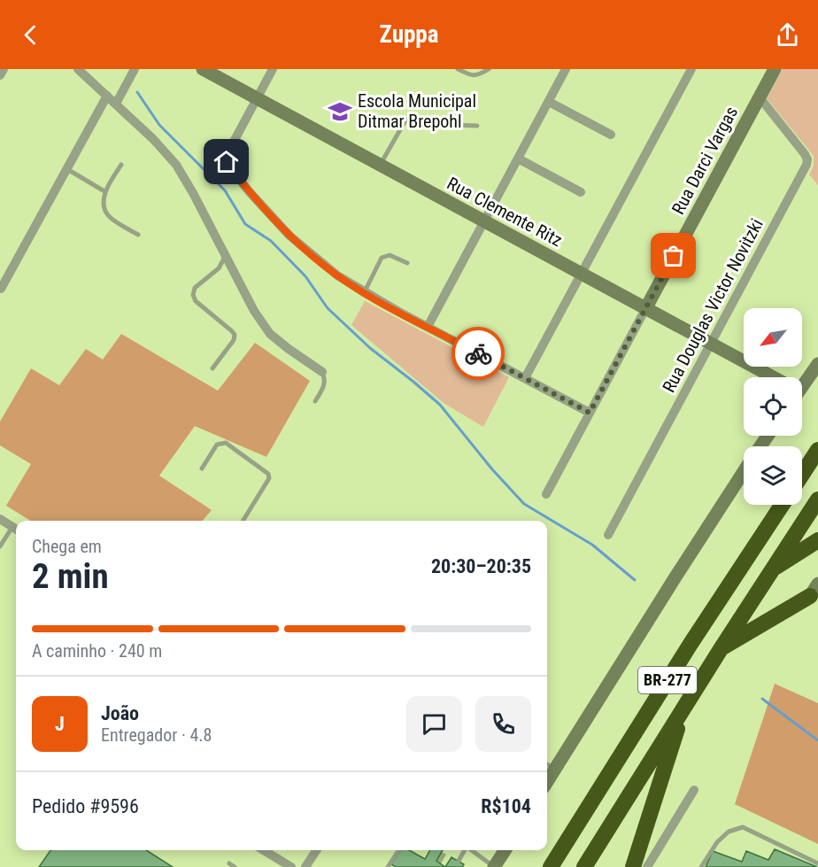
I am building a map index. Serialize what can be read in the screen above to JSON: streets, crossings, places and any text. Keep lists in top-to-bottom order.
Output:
{
  "streets": {
    "highway": ["BR-277"],
    "street": ["Rua Darci Vargas", "Rua Clemente Ritz", "Rua Douglas Victor Novitzki"]
  },
  "crossings": [
    ["Rua Darci Vargas", "Rua Clemente Ritz"],
    ["Rua Darci Vargas", "Rua Douglas Victor Novitzki"],
    ["Rua Clemente Ritz", "Rua Douglas Victor Novitzki"]
  ],
  "places": {
    "school or university": ["Escola Municipal Ditmar Brepohl"]
  },
  "north": "bottom left",
  "page": {
    "header": "Zuppa",
    "heading": ["2 min", "Chega em", "20:30–20:35"],
    "panel": [
      "João",
      "Entregador · 4.8",
      "Pedido #9596",
      "R$104"
    ],
    "bar": "A caminho · 240 m",
    "round": "J"
  }
}
